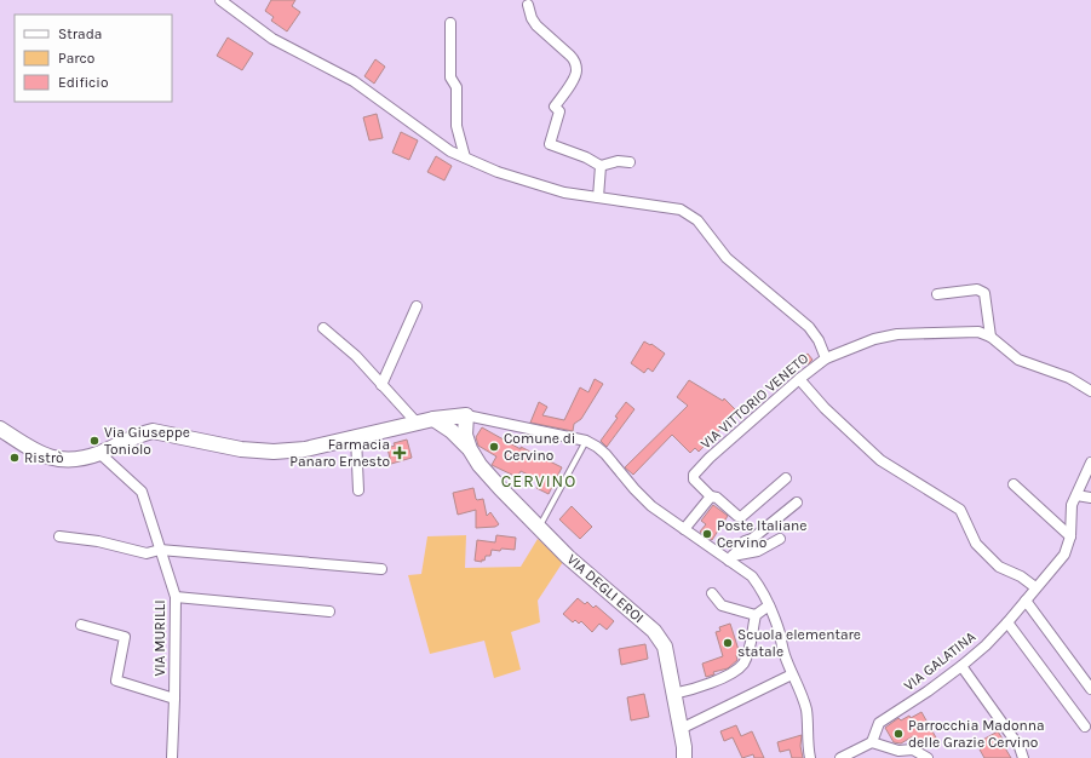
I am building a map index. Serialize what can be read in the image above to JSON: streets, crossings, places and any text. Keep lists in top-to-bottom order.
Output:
{
  "streets": {
    "street": [
      "VIA VITTORIO VENETO",
      "VIA DEGLI EROI",
      "VIA MURILLI",
      "VIA GALATINA"
    ]
  },
  "districts": ["CERVINO"],
  "places": {
    "other": [
      "Via Giuseppe Toniolo",
      "Comune di Cervino",
      "Ristrò",
      "Poste Italiane Cervino",
      "Scuola elementare statale",
      "Parrocchia Madonna delle Grazie Cervino"
    ],
    "health": ["Farmacia Panaro Ernesto"]
  },
  "legend": ["Strada", "Parco", "Edificio"]
}
